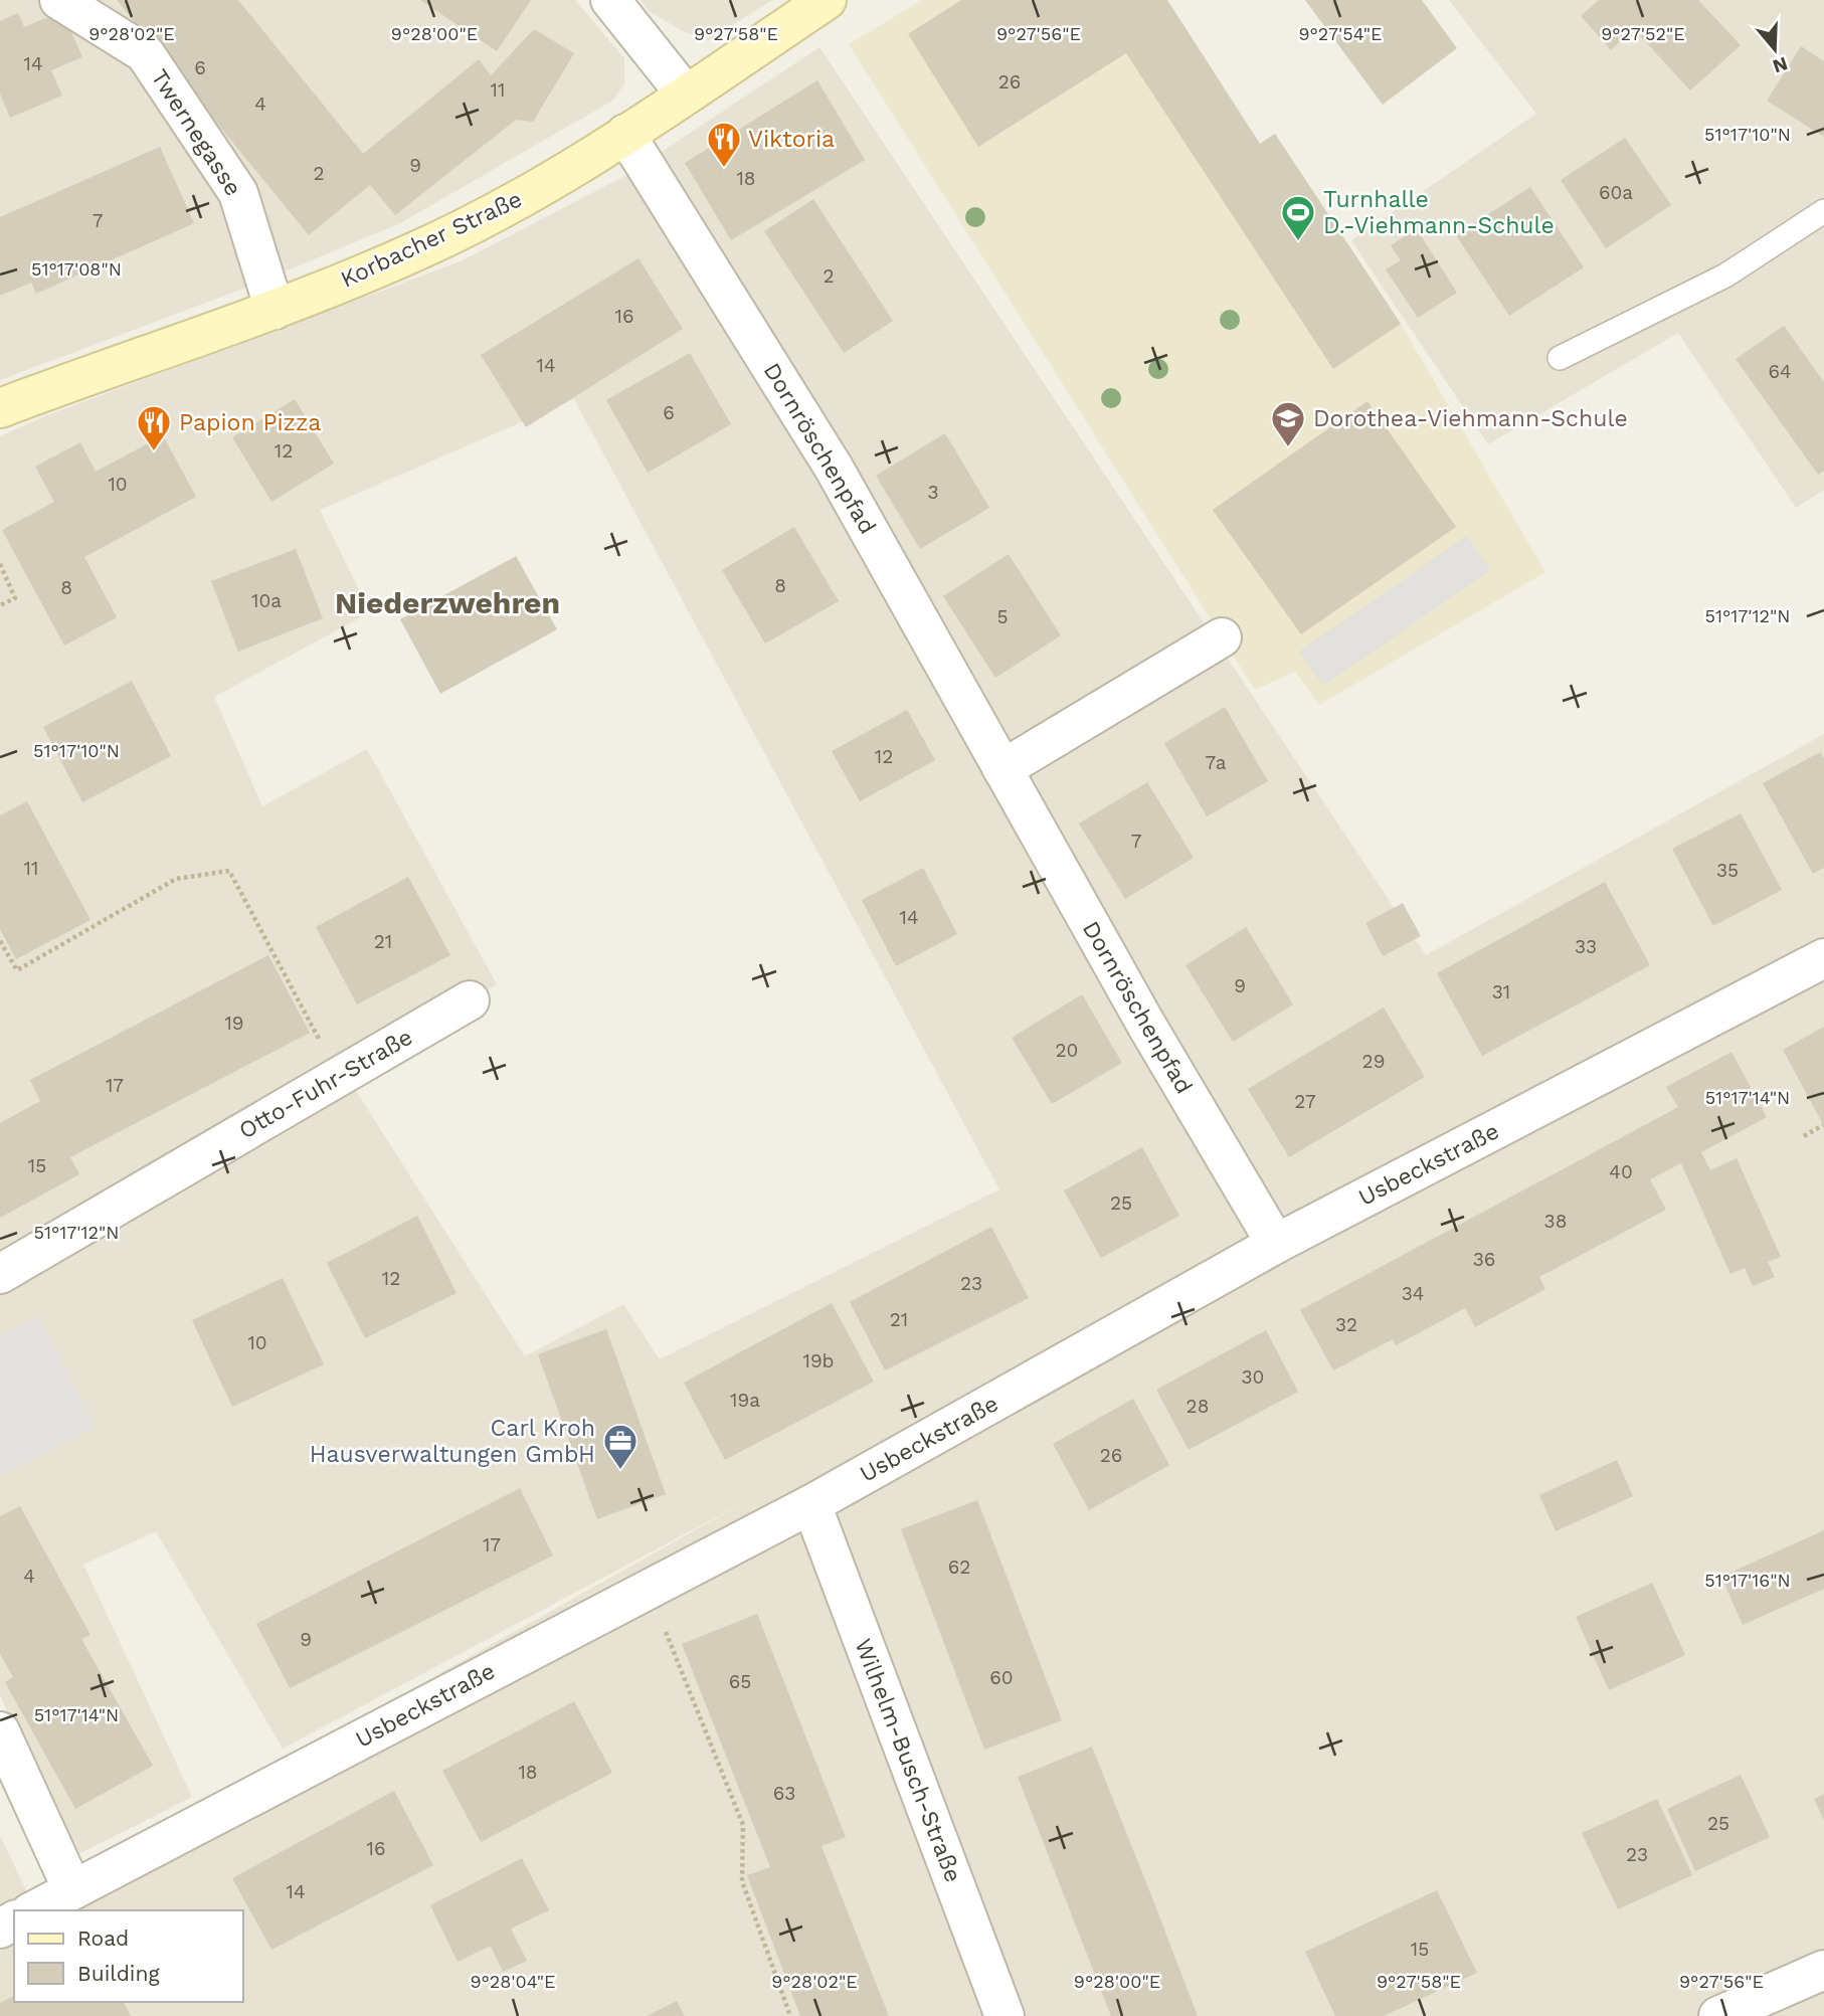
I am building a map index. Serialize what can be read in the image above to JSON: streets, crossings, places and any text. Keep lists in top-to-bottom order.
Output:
{
  "streets": {
    "street": [
      "Twernegasse",
      "Korbacher Straße",
      "Dornröschenpfad",
      "Otto-Fuhr-Straße",
      "Usbeckstraße",
      "Wilhelm-Busch-Straße"
    ]
  },
  "crossings": [
    ["Twernegasse", "Korbacher Straße"],
    ["Korbacher Straße", "Dornröschenpfad"],
    ["Dornröschenpfad", "Usbeckstraße"],
    ["Usbeckstraße", "Wilhelm-Busch-Straße"]
  ],
  "districts": ["Niederzwehren"],
  "places": {
    "restaurant": ["Viktoria", "Papion Pizza"],
    "sports": ["Turnhalle D.-Viehmann-Schule"],
    "school or university": ["Dorothea-Viehmann-Schule"],
    "office": ["Carl Kroh Hausverwaltungen GmbH"]
  },
  "house_numbers": [
    "14",
    "6",
    "26",
    "11",
    "4",
    "9",
    "2",
    "18",
    "60a",
    "7",
    "2",
    "16",
    "14",
    "64",
    "6",
    "12",
    "10",
    "3",
    "8",
    "8",
    "10a",
    "5",
    "12",
    "7a",
    "7",
    "11",
    "35",
    "14",
    "21",
    "33",
    "9",
    "31",
    "19",
    "20",
    "29",
    "17",
    "27",
    "15",
    "40",
    "25",
    "38",
    "36",
    "12",
    "23",
    "34",
    "21",
    "32",
    "10",
    "19b",
    "30",
    "19a",
    "28",
    "26",
    "17",
    "62",
    "4",
    "9",
    "60",
    "65",
    "18",
    "63",
    "25",
    "16",
    "23",
    "14",
    "15"
  ],
  "legend": ["Road", "Building"],
  "north": "bottom",
  "coordinates": [
    "9°28'02\"E",
    "9°28'00\"E",
    "9°27'58\"E",
    "9°27'56\"E",
    "9°27'54\"E",
    "9°27'52\"E",
    "51°17'10\"N",
    "51°17'08\"N",
    "51°17'12\"N",
    "51°17'14\"N",
    "51°17'16\"N",
    "9°28'04\"E"
  ]
}
